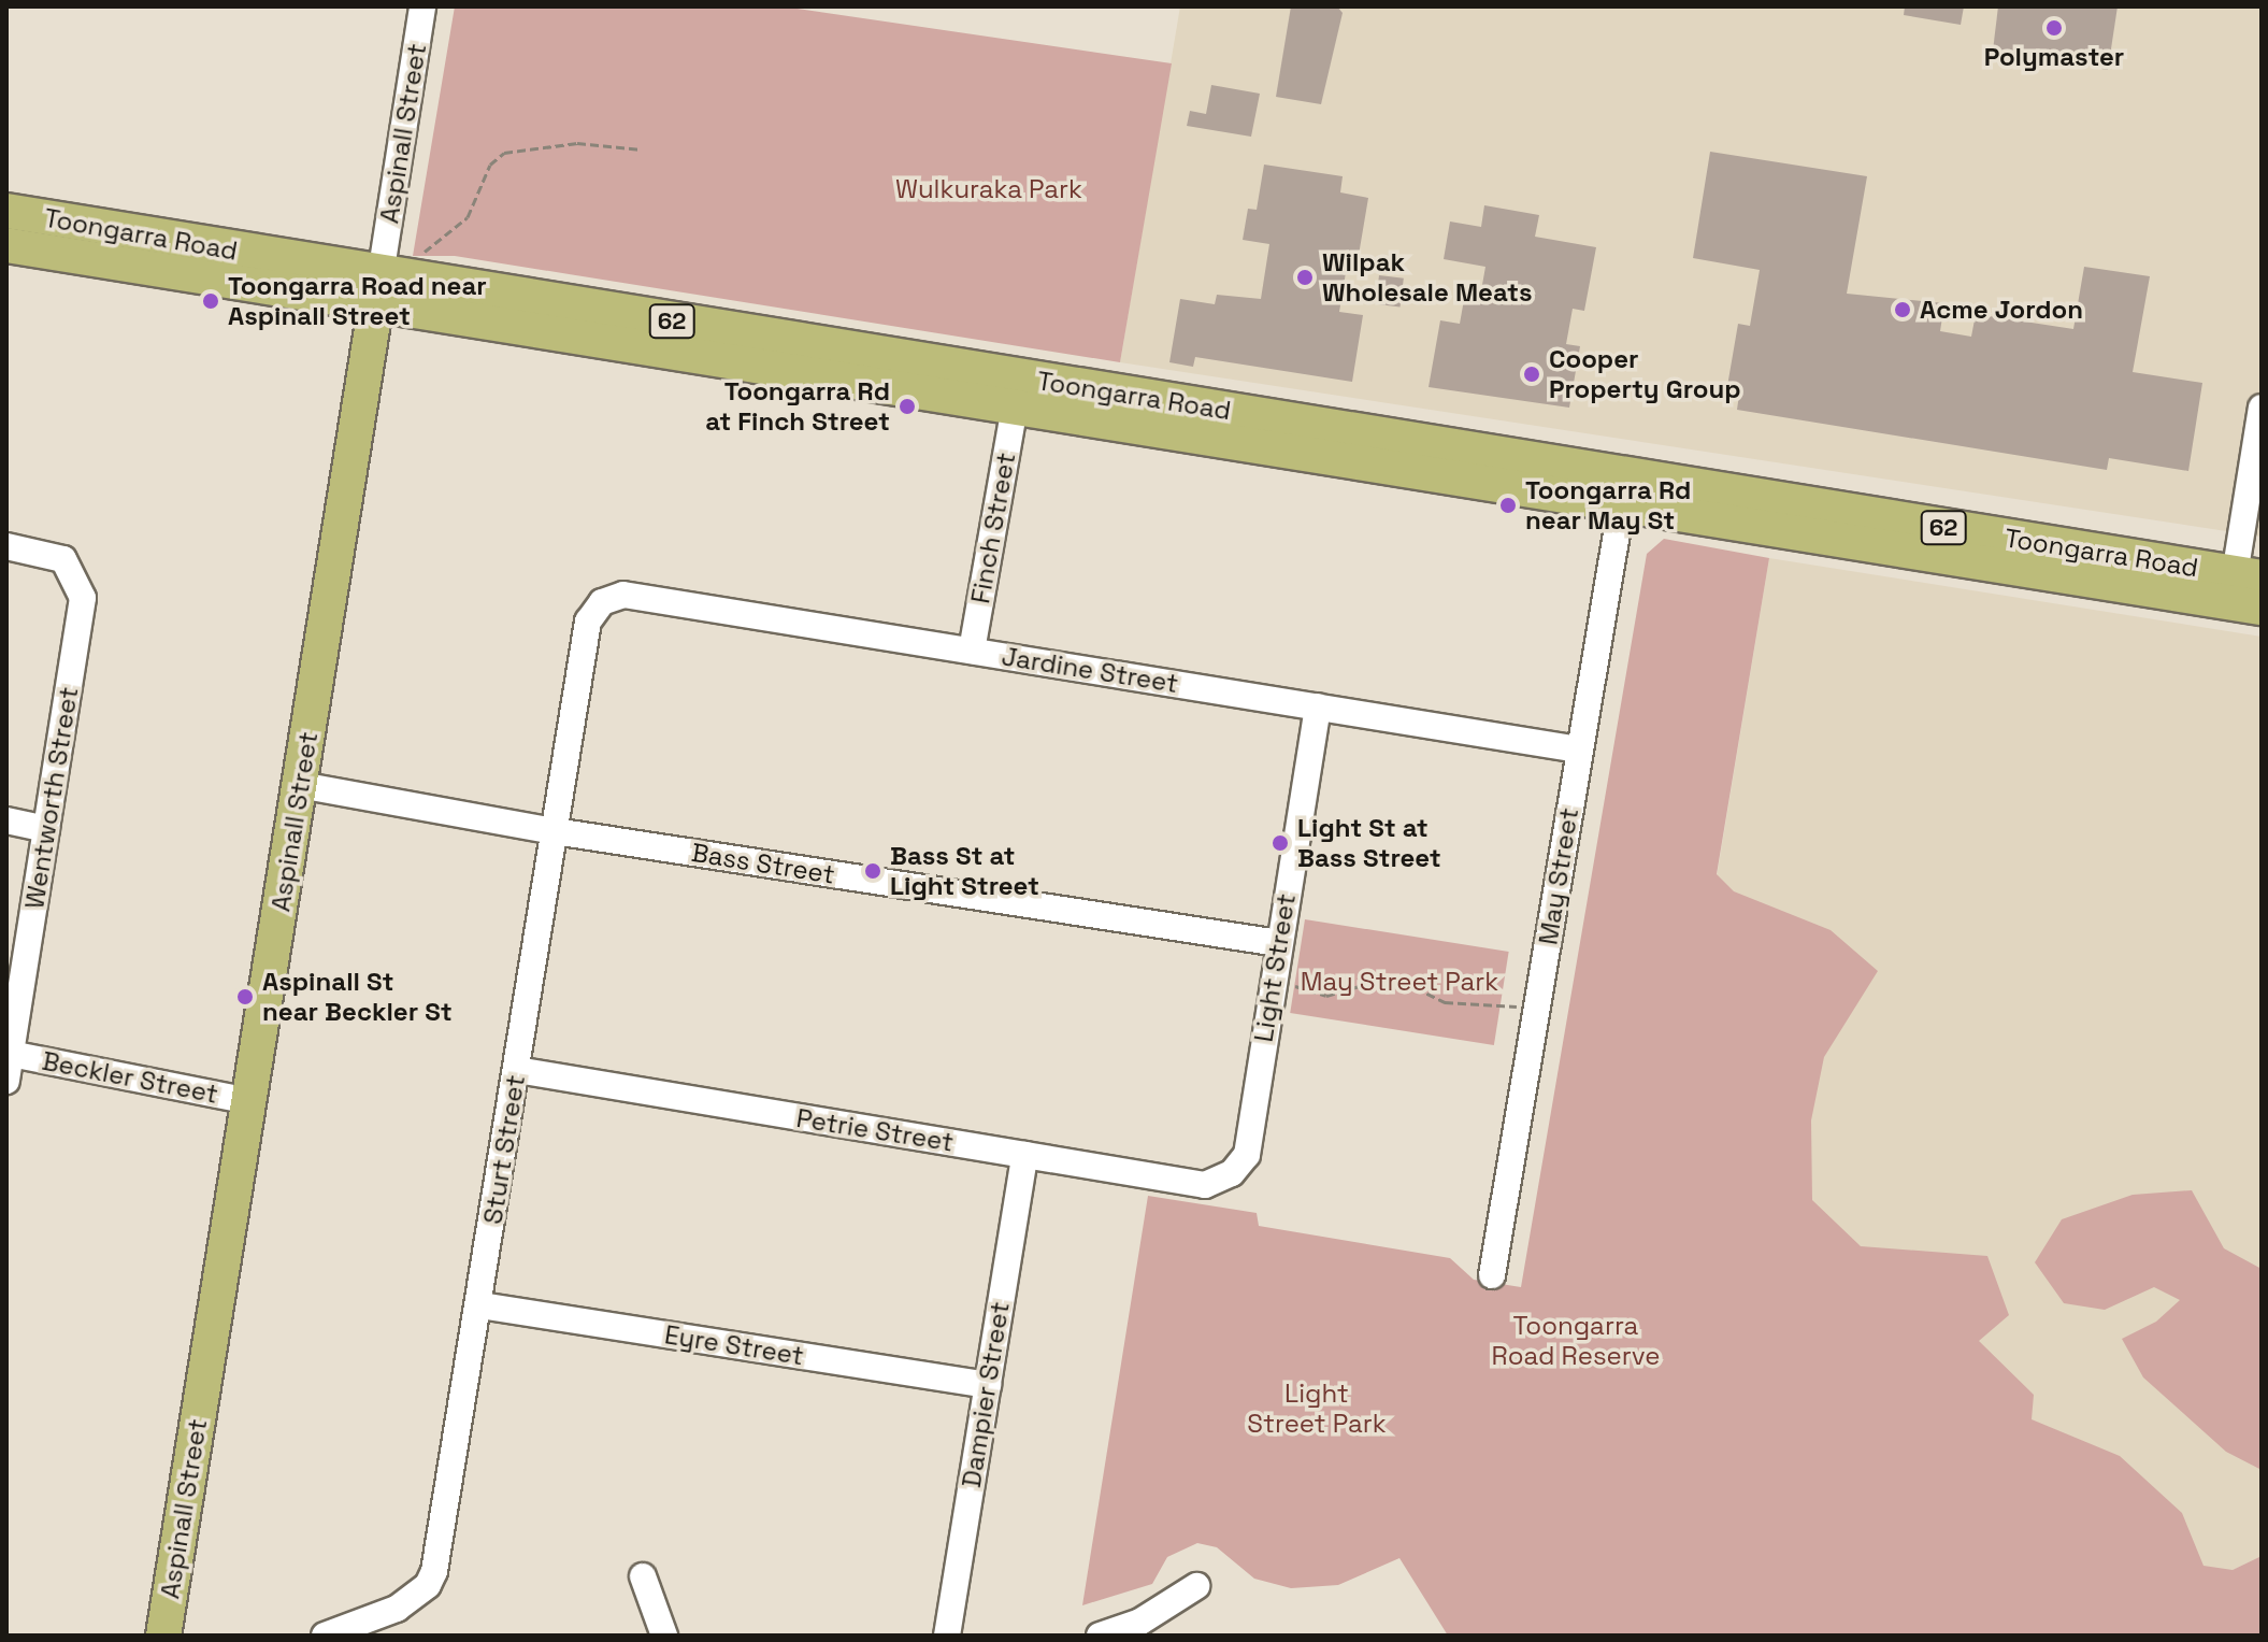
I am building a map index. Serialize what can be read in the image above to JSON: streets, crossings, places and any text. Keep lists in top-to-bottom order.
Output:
{
  "streets": {
    "main road": ["Aspinall Street", "Toongarra Road", "62"],
    "street": [
      "Finch Street",
      "Jardine Street",
      "Wentworth Street",
      "Bass Street",
      "May Street",
      "Light Street",
      "Beckler Street",
      "Petrie Street",
      "Sturt Street",
      "Eyre Street",
      "Dampier Street"
    ]
  },
  "crossings": [
    ["Aspinall Street", "Toongarra Road"],
    ["Aspinall Street", "Bass Street"],
    ["Aspinall Street", "Beckler Street"],
    ["Toongarra Road", "Finch Street"],
    ["Toongarra Road", "May Street"],
    ["Finch Street", "Jardine Street"],
    ["Jardine Street", "May Street"],
    ["Jardine Street", "Light Street"],
    ["Jardine Street", "Sturt Street"],
    ["Wentworth Street", "Beckler Street"],
    ["Bass Street", "Light Street"],
    ["Bass Street", "Sturt Street"],
    ["Light Street", "Petrie Street"],
    ["Petrie Street", "Sturt Street"],
    ["Petrie Street", "Dampier Street"],
    ["Sturt Street", "Eyre Street"],
    ["Eyre Street", "Dampier Street"]
  ],
  "parks": [
    "Wulkuraka Park",
    "May Street Park",
    "Toongarra Road Reserve",
    "Light Street Park"
  ],
  "places": [
    "Polymaster",
    "Wilpak Wholesale Meats",
    "Toongarra Road near Aspinall Street",
    "Acme Jordon",
    "Cooper Property Group",
    "Toongarra Rd at Finch Street",
    "Toongarra Rd near May St",
    "Light St at Bass Street",
    "Bass St at Light Street",
    "Aspinall St near Beckler St"
  ]
}
